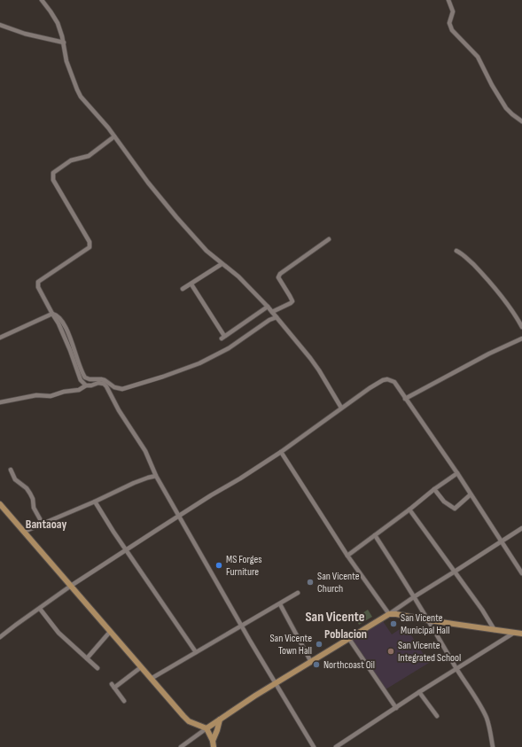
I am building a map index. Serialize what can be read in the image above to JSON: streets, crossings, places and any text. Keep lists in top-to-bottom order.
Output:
{
  "districts": ["Bantaoay", "San Vicente", "Poblacion"],
  "places": [
    "MS Forges Furniture",
    "San Vicente Church",
    "San Vicente Municipal Hall",
    "San Vicente Town Hall",
    "San Vicente Integrated School",
    "Northcoast Oil"
  ]
}
